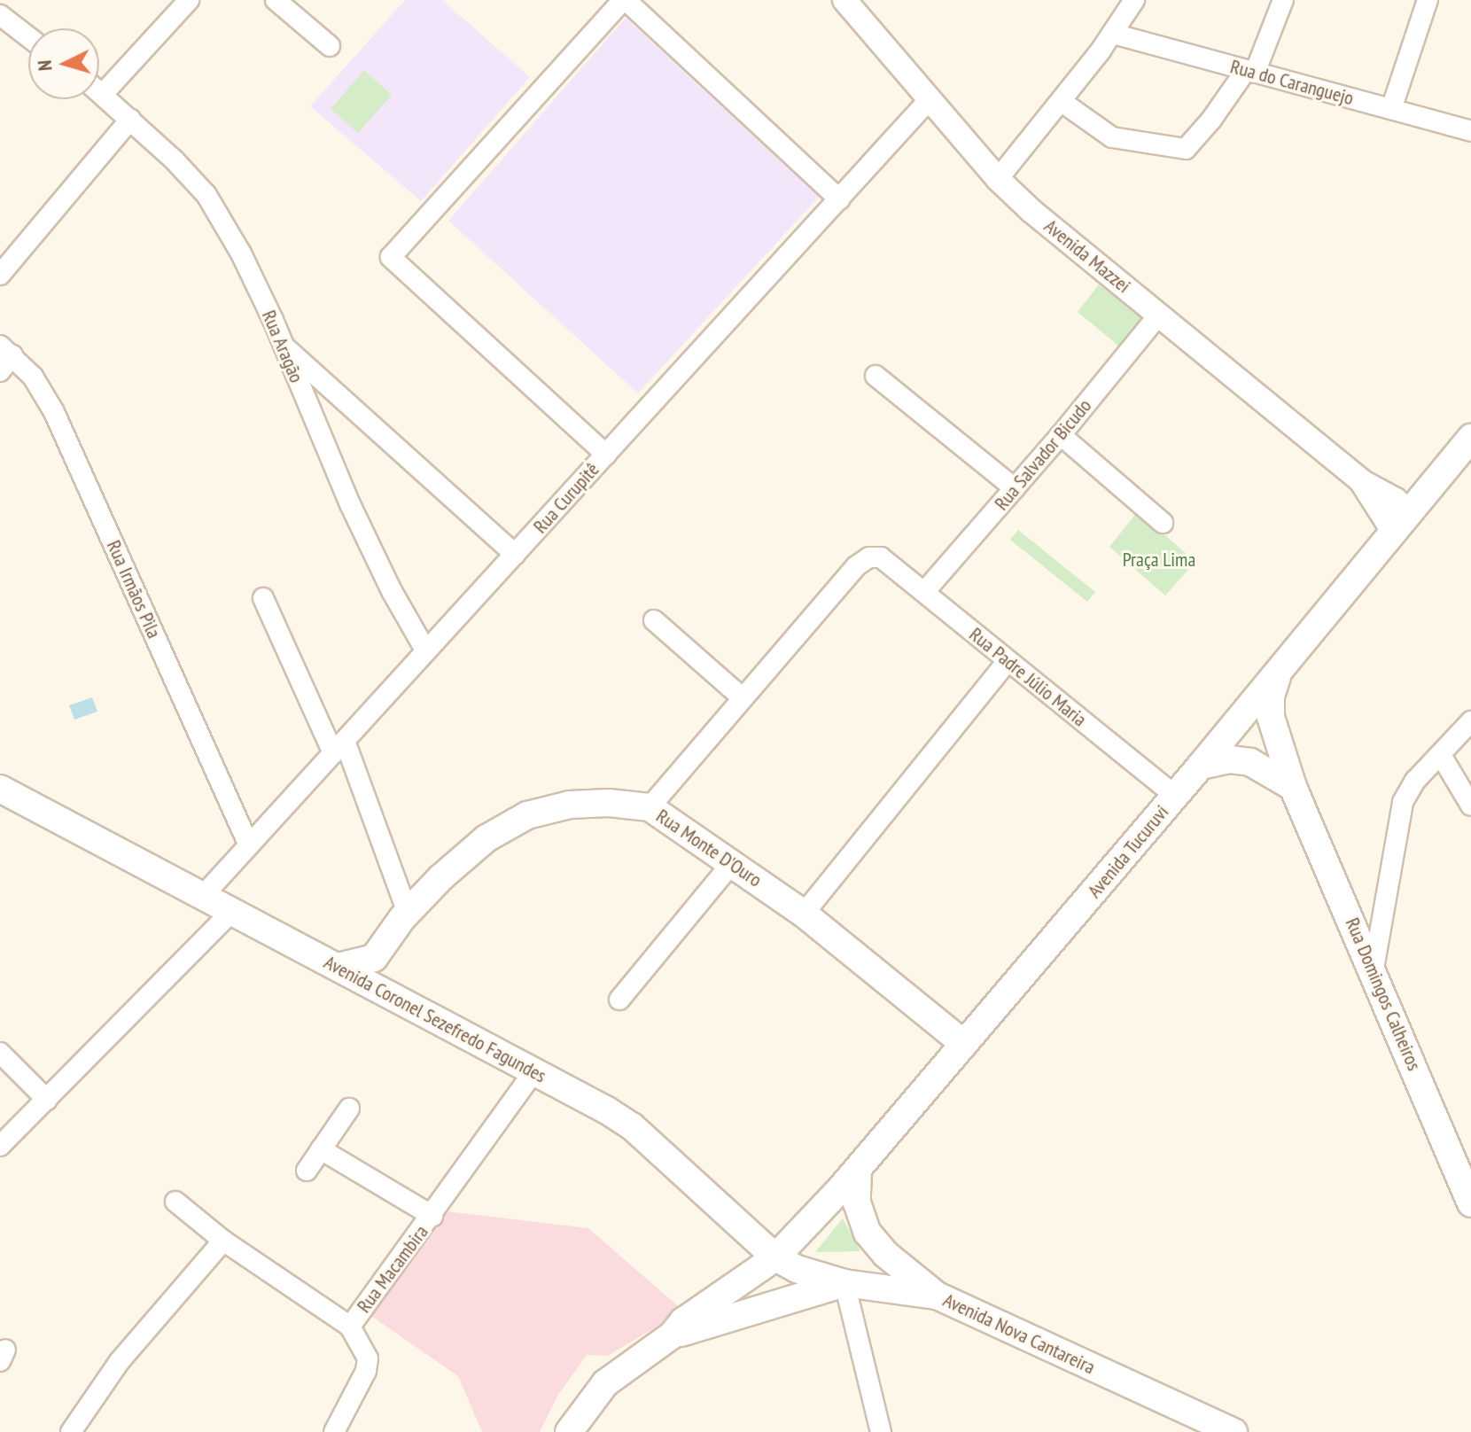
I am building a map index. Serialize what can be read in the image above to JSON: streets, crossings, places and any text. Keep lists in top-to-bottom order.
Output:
{
  "streets": {
    "main road": [
      "Rua Monte D'Ouro",
      "Avenida Tucuruvi",
      "Rua Domingos Calheiros",
      "Avenida Coronel Sezefredo Fagundes",
      "Avenida Nova Cantareira"
    ],
    "street": [
      "Rua do Caranguejo",
      "Avenida Mazzei",
      "Rua Aragão",
      "Rua Salvador Bicudo",
      "Rua Curupitê",
      "Rua Irmãos Pìla",
      "Rua Padre Júlio Maria",
      "Rua Macambira"
    ]
  },
  "crossings": [
    ["Avenida Mazzei", "Rua Salvador Bicudo"],
    ["Avenida Mazzei", "Rua Curupitê"],
    ["Avenida Mazzei", "Avenida Tucuruvi"],
    ["Rua Aragão", "Rua Curupitê"],
    ["Rua Salvador Bicudo", "Rua Padre Júlio Maria"],
    ["Rua Curupitê", "Rua Irmãos Pìla"],
    ["Rua Curupitê", "Avenida Coronel Sezefredo Fagundes"],
    ["Rua Padre Júlio Maria", "Avenida Tucuruvi"],
    ["Rua Monte D'Ouro", "Avenida Tucuruvi"],
    ["Avenida Tucuruvi", "Rua Domingos Calheiros"],
    ["Avenida Tucuruvi", "Avenida Coronel Sezefredo Fagundes"],
    ["Avenida Tucuruvi", "Avenida Nova Cantareira"],
    ["Avenida Coronel Sezefredo Fagundes", "Rua Macambira"],
    ["Avenida Coronel Sezefredo Fagundes", "Avenida Nova Cantareira"]
  ],
  "parks": ["Praça Lima"],
  "north": "left"
}
